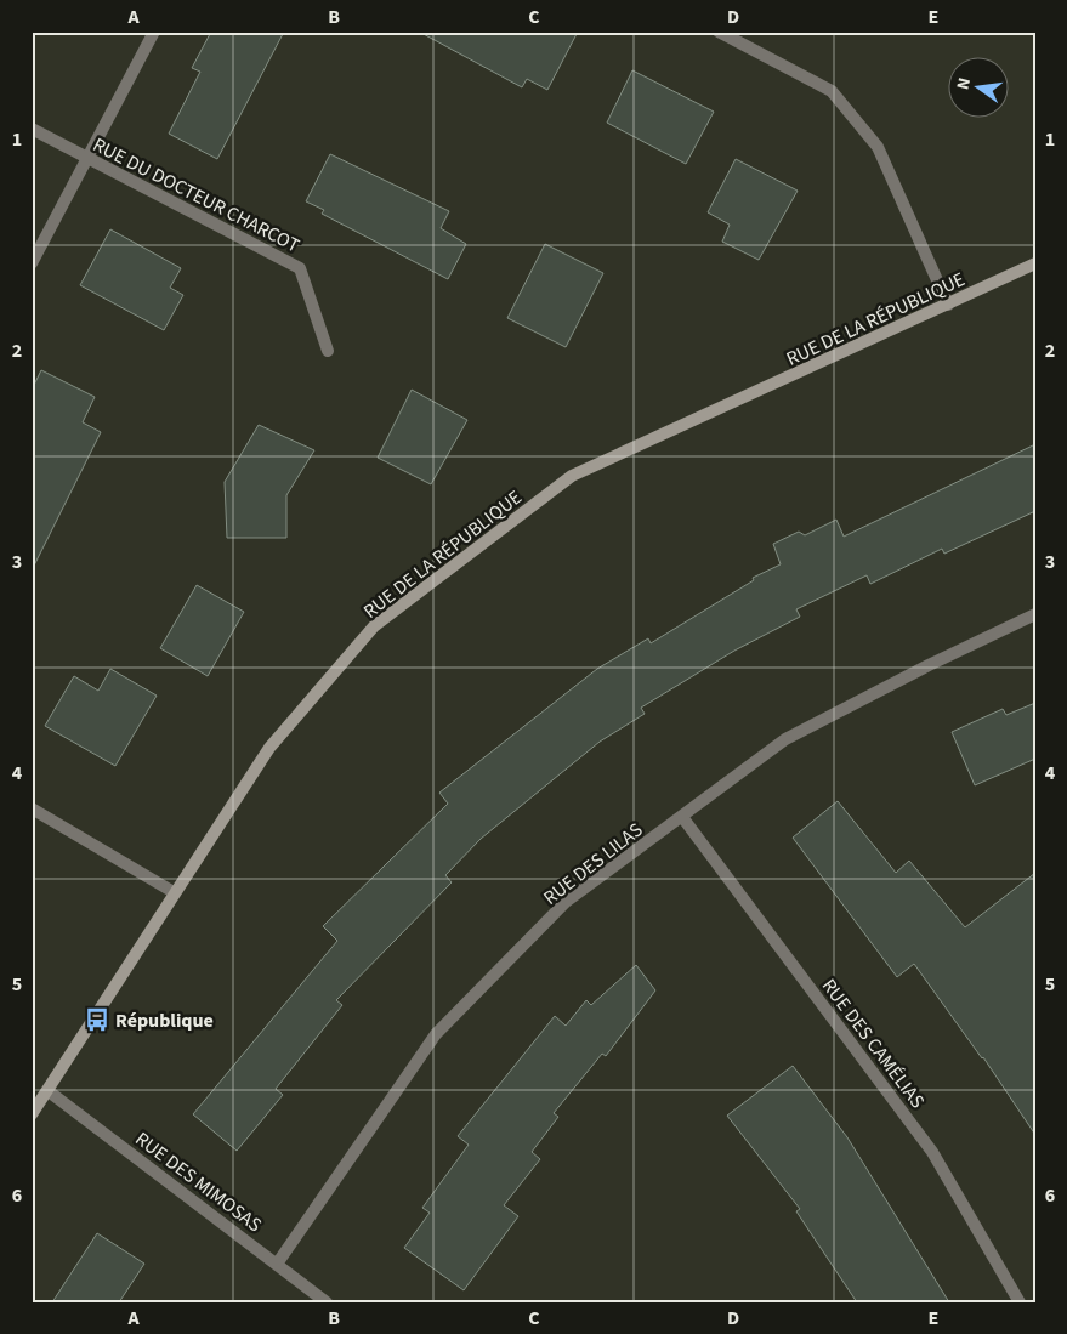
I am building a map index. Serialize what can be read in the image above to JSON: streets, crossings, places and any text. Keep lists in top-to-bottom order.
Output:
{
  "streets": {
    "main road": ["RUE DE LA RÉPUBLIQUE"],
    "street": [
      "RUE DU DOCTEUR CHARCOT",
      "RUE DES LILAS",
      "RUE DES CAMÉLIAS",
      "RUE DES MIMOSAS"
    ]
  },
  "crossings": [
    ["RUE DE LA RÉPUBLIQUE", "RUE DES MIMOSAS"],
    ["RUE DES LILAS", "RUE DES CAMÉLIAS"],
    ["RUE DES LILAS", "RUE DES MIMOSAS"]
  ],
  "places": {
    "bus stop": ["République"]
  },
  "north": "left",
  "grid": {
    "columns": [
      "A",
      "B",
      "C",
      "D",
      "E"
    ],
    "rows": [
      "1",
      "2",
      "3",
      "4",
      "5",
      "6"
    ]
  }
}
